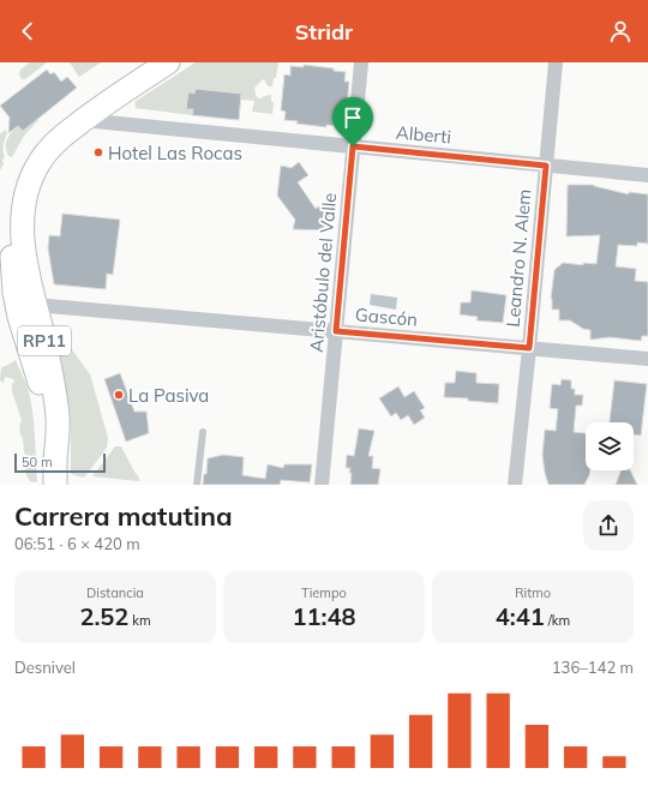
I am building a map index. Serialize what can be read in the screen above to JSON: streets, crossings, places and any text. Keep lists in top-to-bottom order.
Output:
{
  "streets": {
    "main road": ["RP11"],
    "street": [
      "Alberti",
      "Leandro N. Alem",
      "Aristóbulo del Valle",
      "Gascón"
    ]
  },
  "crossings": [
    ["Alberti", "Leandro N. Alem"],
    ["Alberti", "Aristóbulo del Valle"],
    ["Alberti", "RP11"],
    ["Leandro N. Alem", "Gascón"],
    ["Aristóbulo del Valle", "Gascón"],
    ["Gascón", "RP11"]
  ],
  "places": ["Hotel Las Rocas", "La Pasiva"],
  "scale_bar": "50 m",
  "page": {
    "header": "Stridr",
    "scale": "50 m",
    "heading": ["Carrera matutina", "06:51 · 6 × 420 m"],
    "stats": [
      ["Distancia", "2.52 km"],
      ["Tiempo", "11:48"],
      ["Ritmo", "4:41 /km"]
    ],
    "chart": ["Desnivel", "136–142 m"]
  }
}
